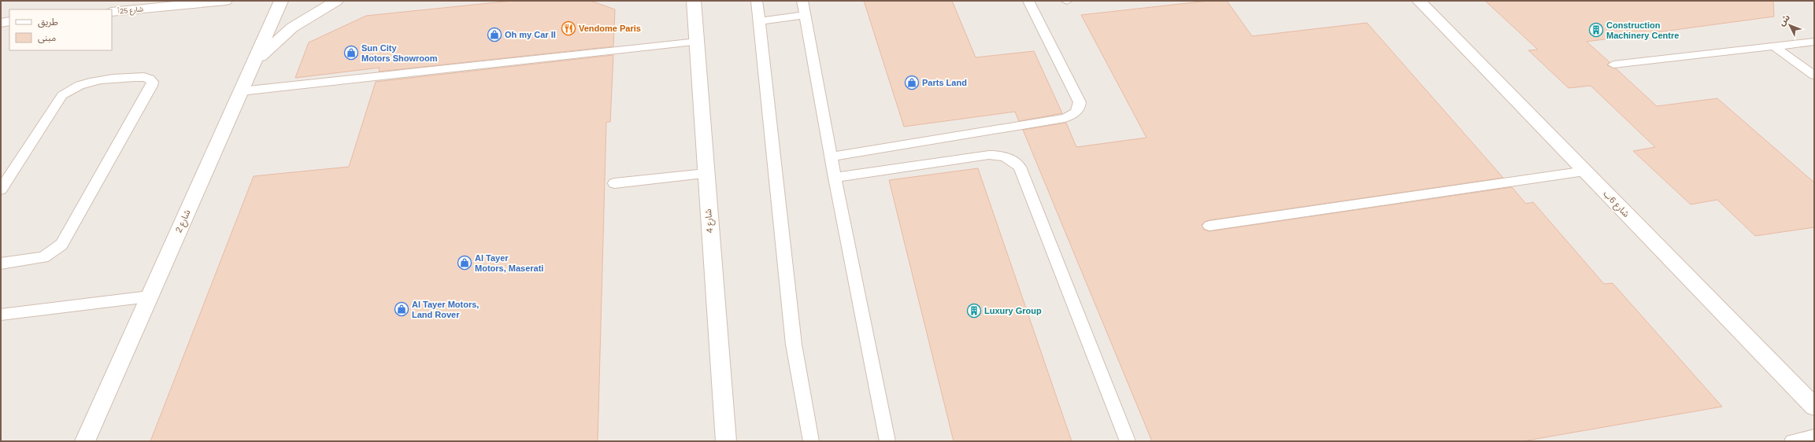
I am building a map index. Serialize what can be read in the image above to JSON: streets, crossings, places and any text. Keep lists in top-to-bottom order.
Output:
{
  "streets": {
    "street": [
      "شارع 25أ",
      "شارع 6ب",
      "شارع 2",
      "شارع 4"
    ]
  },
  "places": {
    "restaurant": ["Vendome Paris"],
    "building": ["Construction Machinery Centre", "Luxury Group"],
    "shop": [
      "Oh my Car II",
      "Sun City Motors Showroom",
      "Parts Land",
      "Al Tayer Motors, Maserati",
      "Al Tayer Motors, Land Rover"
    ]
  },
  "legend": ["طريق", "مبنى"],
  "north": "top left"
}
